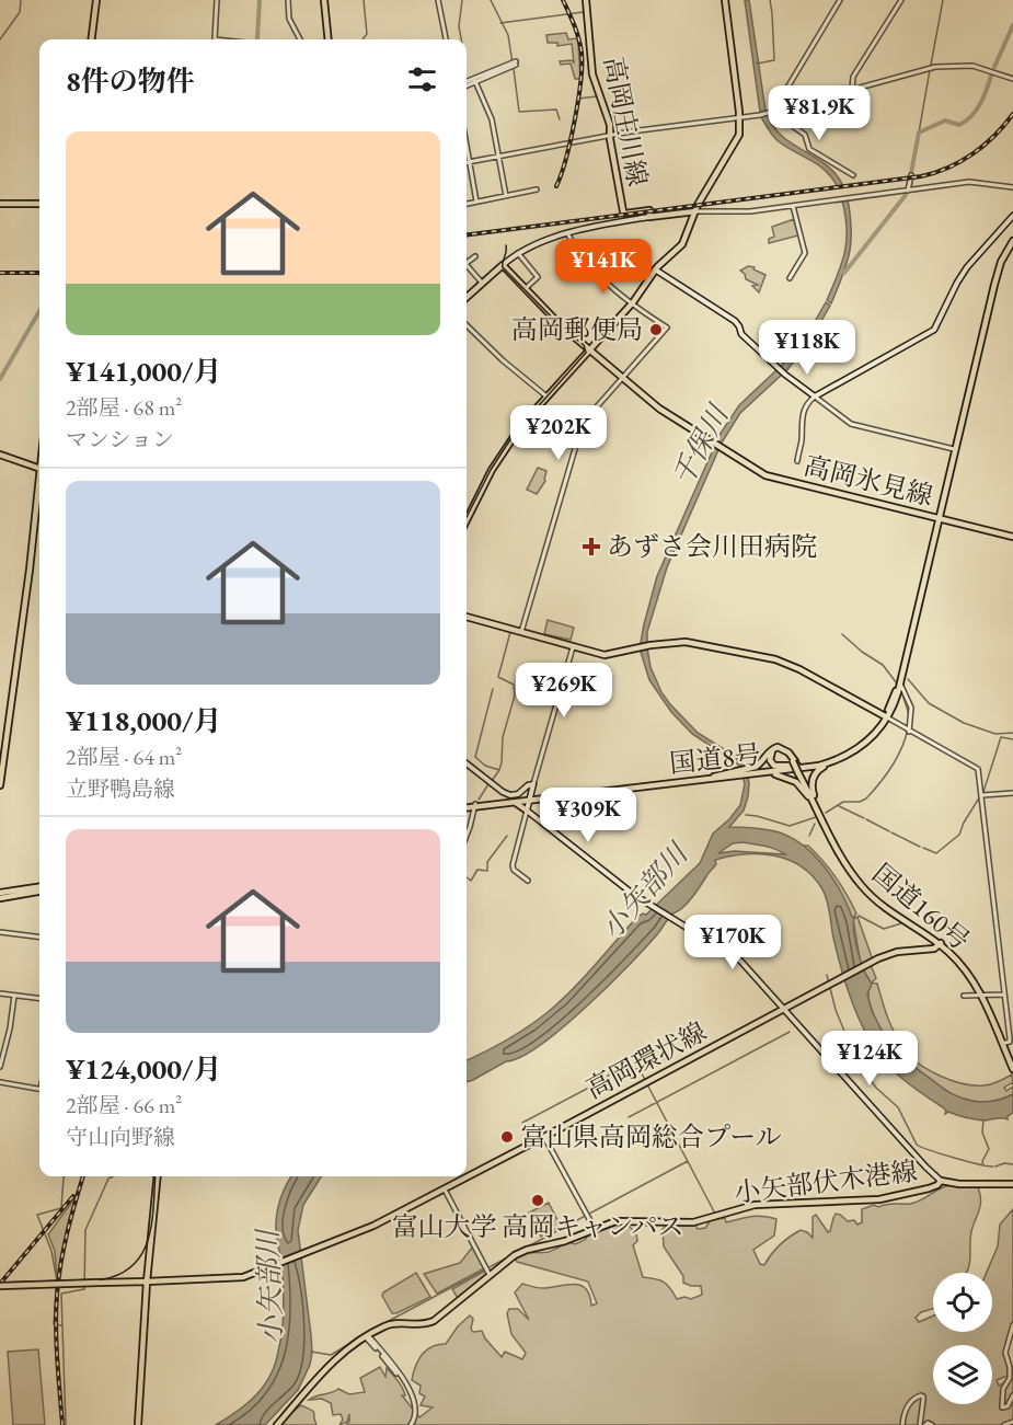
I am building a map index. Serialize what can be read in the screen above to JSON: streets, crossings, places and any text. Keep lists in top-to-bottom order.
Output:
{
  "streets": {
    "main road": [
      "高岡庄川線",
      "高岡氷見線",
      "国道8号",
      "国道160号",
      "高岡環状線",
      "小矢部伏木港線"
    ]
  },
  "crossings": [
    ["高岡氷見線", "国道8号"],
    ["国道160号", "高岡環状線"]
  ],
  "water": ["千保川", "小矢部川"],
  "places": {
    "other": ["高岡郵便局", "富山県高岡総合プール", "富山大学 高岡キャンパス"],
    "health": ["あずさ会川田病院"]
  },
  "page": {
    "heading": "8件の物件",
    "price": [
      "¥81.9K",
      "¥141K",
      "¥118K",
      "¥202K",
      "¥269K",
      "¥309K",
      "¥170K",
      "¥124K"
    ],
    "list": [
      {
        "name": "¥141,000/月",
        "note": "2部屋 · 68 m² · マンション"
      },
      {
        "name": "¥118,000/月",
        "note": "2部屋 · 64 m² · 立野鴨島線"
      },
      {
        "name": "¥124,000/月",
        "note": "2部屋 · 66 m² · 守山向野線"
      }
    ]
  }
}
